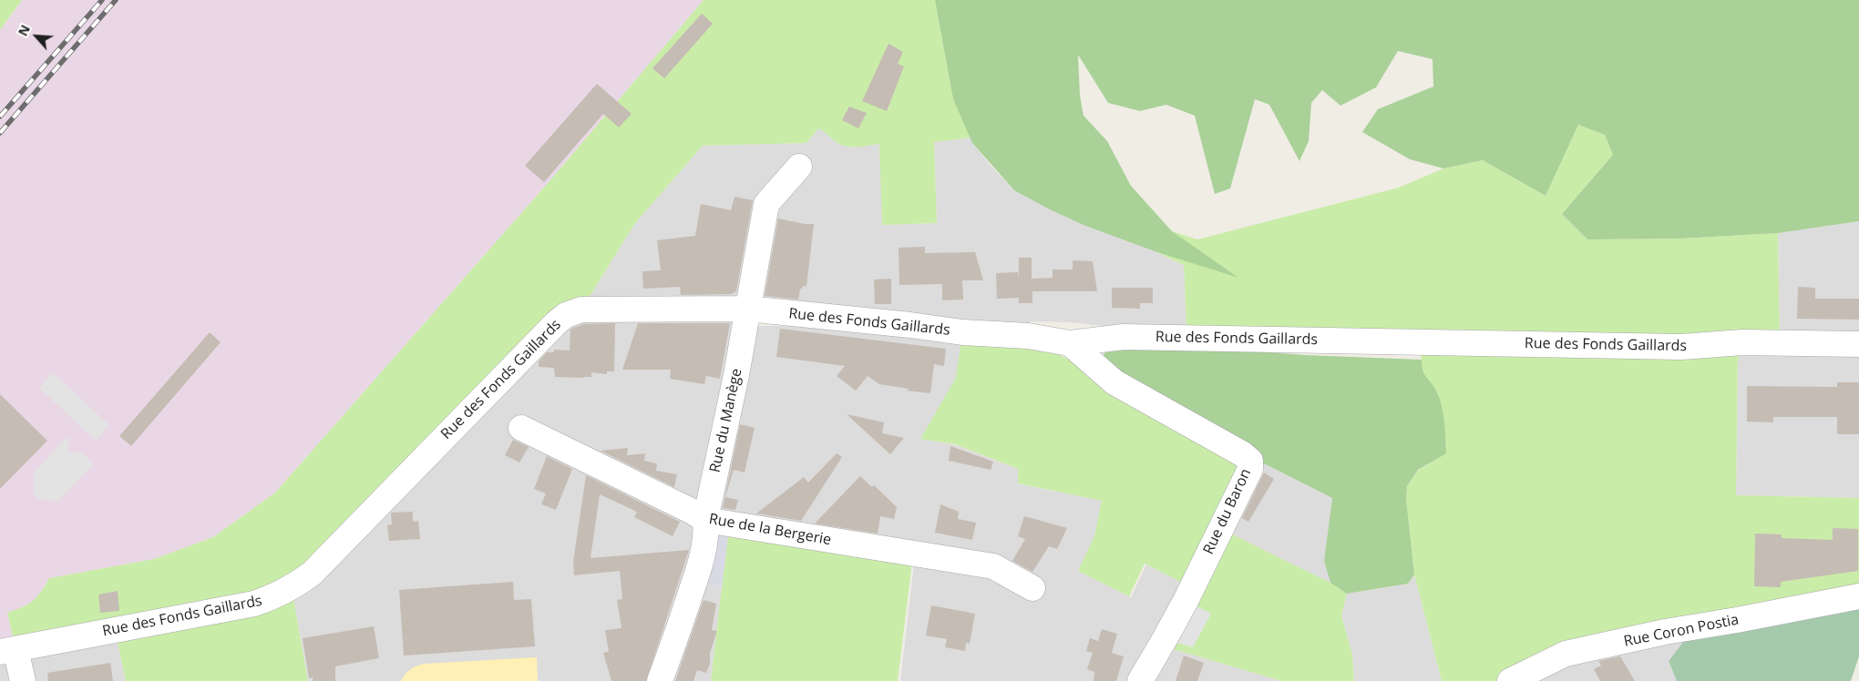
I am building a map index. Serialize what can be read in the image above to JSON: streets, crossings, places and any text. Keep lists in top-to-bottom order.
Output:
{
  "streets": {
    "street": [
      "Rue des Fonds Gaillards",
      "Rue du Manège",
      "Rue du Baron",
      "Rue de la Bergerie",
      "Rue Coron Postia"
    ]
  },
  "crossings": [
    ["Rue des Fonds Gaillards", "Rue du Manège"],
    ["Rue des Fonds Gaillards", "Rue du Baron"],
    ["Rue du Manège", "Rue de la Bergerie"]
  ],
  "north": "top left"
}
